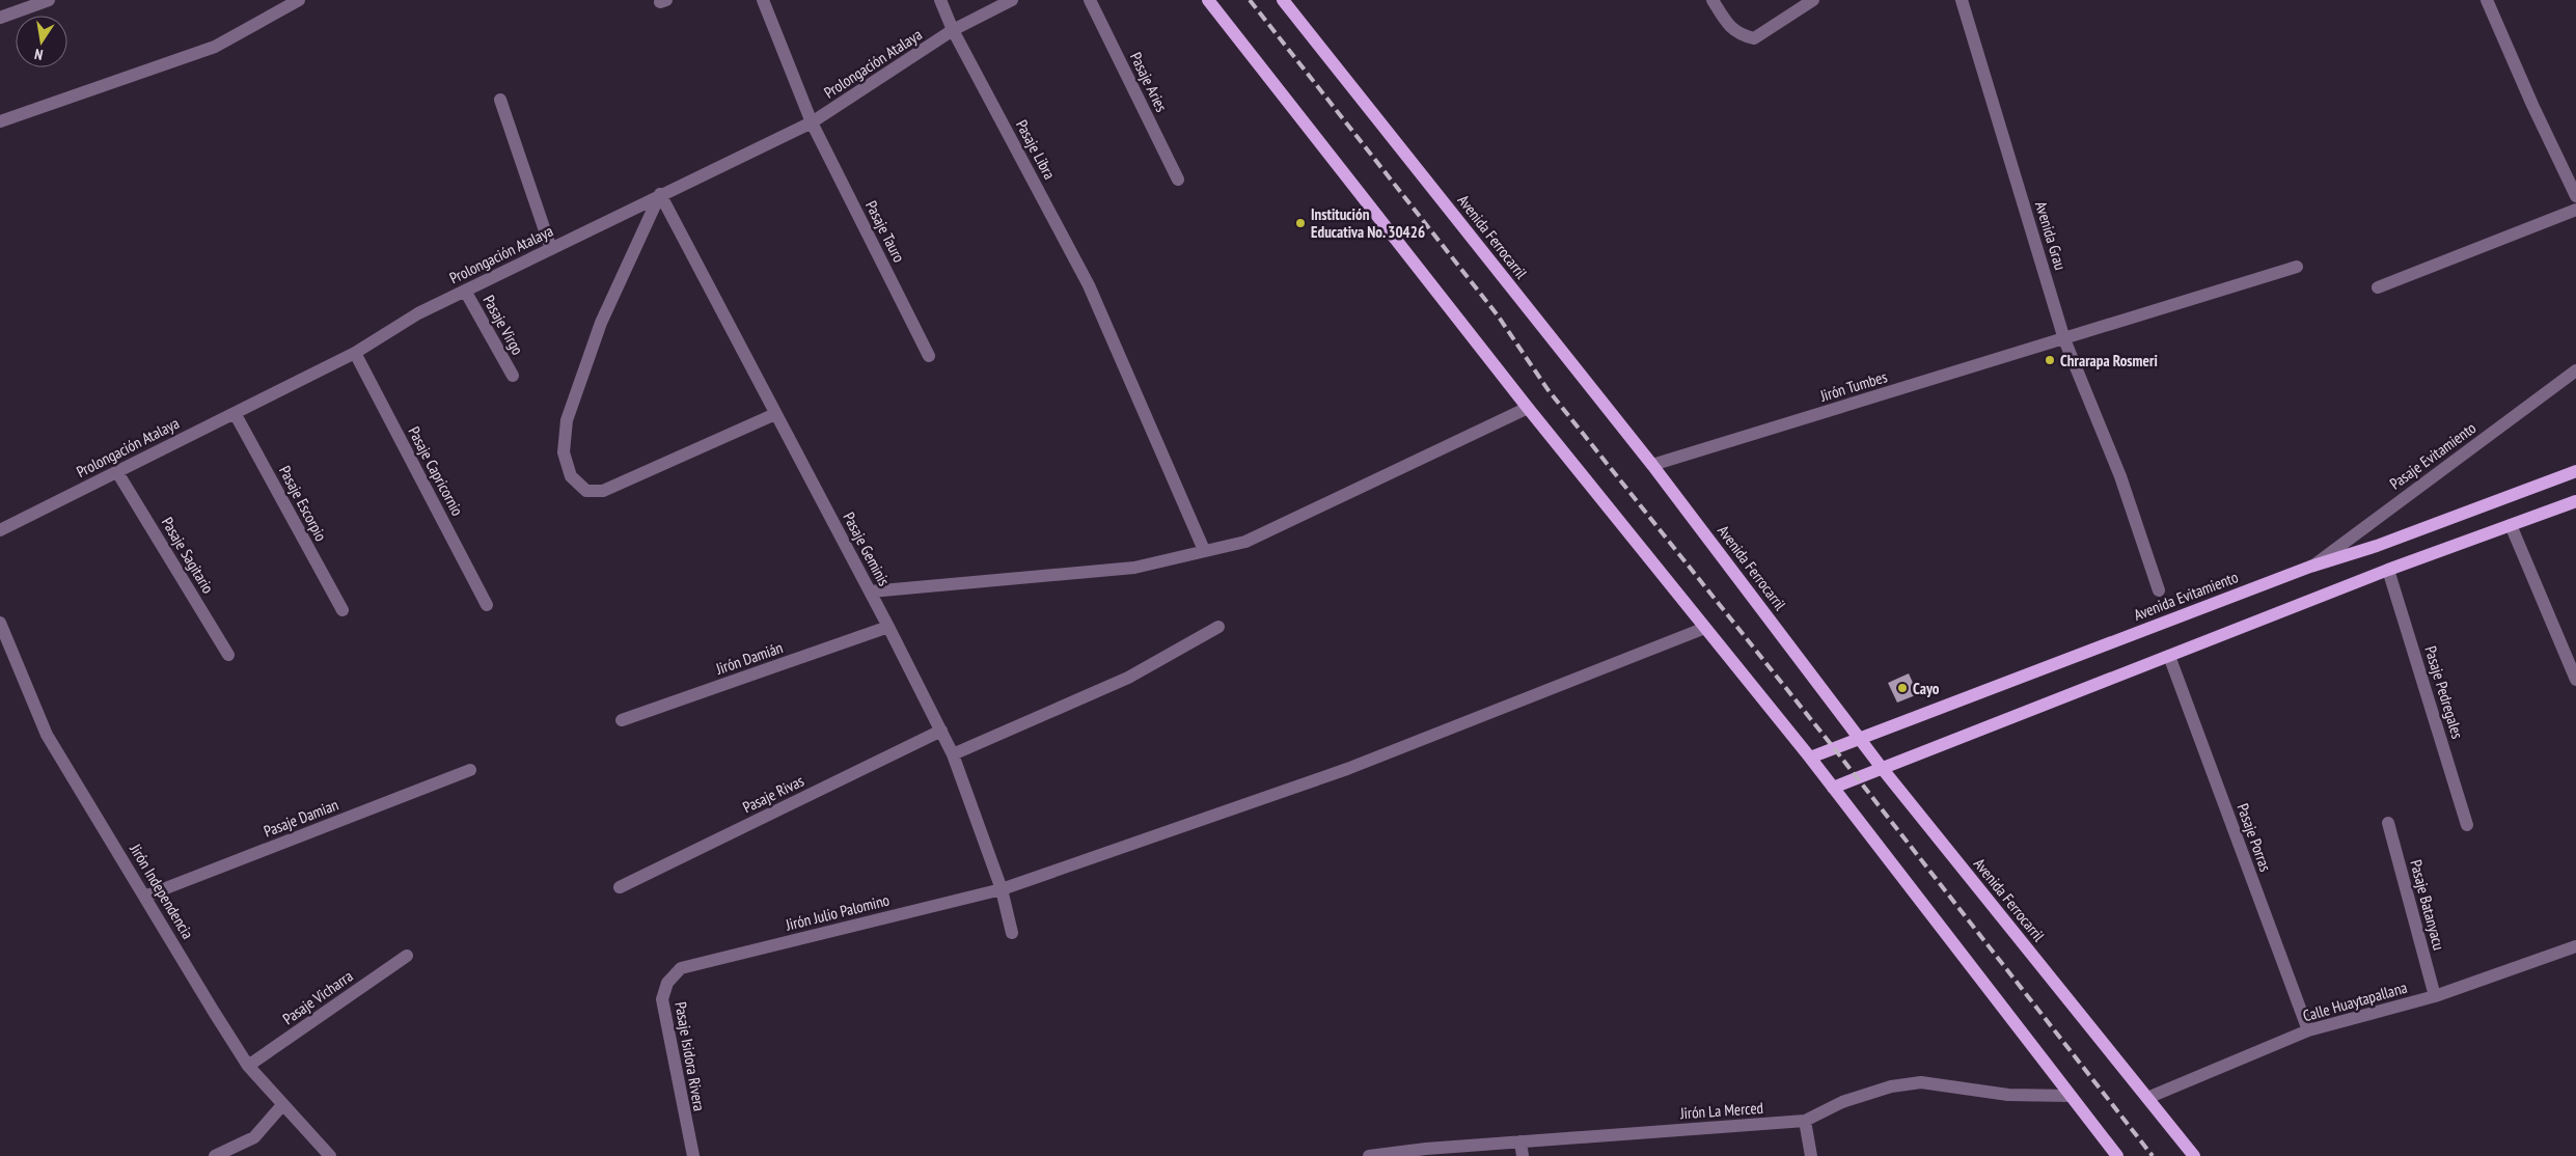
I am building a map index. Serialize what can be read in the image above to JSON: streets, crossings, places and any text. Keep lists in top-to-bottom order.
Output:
{
  "streets": {
    "main road": ["Avenida Ferrocarril", "Avenida Evitamiento"],
    "street": [
      "Prolongación Atalaya",
      "Pasaje Aries",
      "Pasaje Libra",
      "Pasaje Tauro",
      "Avenida Grau",
      "Pasaje Virgo",
      "Jirón Tumbes",
      "Pasaje Evitamiento",
      "Pasaje Capricornio",
      "Pasaje Escorpio",
      "Pasaje Geminis",
      "Pasaje Sagitario",
      "Jirón Damián",
      "Pasaje Pedregales",
      "Pasaje Rivas",
      "Pasaje Damian",
      "Pasaje Porras",
      "Jirón Independencia",
      "Pasaje Batanyacu",
      "Jirón Julio Palomino",
      "Pasaje Vicharra",
      "Calle Huaytapallana",
      "Pasaje Isidora Rivera",
      "Jirón La Merced"
    ]
  },
  "crossings": [
    ["Prolongación Atalaya", "Pasaje Libra"],
    ["Prolongación Atalaya", "Pasaje Tauro"],
    ["Prolongación Atalaya", "Pasaje Virgo"],
    ["Prolongación Atalaya", "Pasaje Capricornio"],
    ["Prolongación Atalaya", "Pasaje Escorpio"],
    ["Prolongación Atalaya", "Pasaje Geminis"],
    ["Prolongación Atalaya", "Pasaje Sagitario"],
    ["Avenida Grau", "Jirón Tumbes"],
    ["Avenida Ferrocarril", "Jirón Tumbes"],
    ["Avenida Ferrocarril", "Avenida Evitamiento"],
    ["Avenida Ferrocarril", "Calle Huaytapallana"],
    ["Pasaje Evitamiento", "Avenida Evitamiento"],
    ["Pasaje Geminis", "Jirón Damián"],
    ["Pasaje Geminis", "Pasaje Rivas"],
    ["Pasaje Geminis", "Jirón Julio Palomino"],
    ["Pasaje Damian", "Jirón Independencia"],
    ["Pasaje Porras", "Calle Huaytapallana"],
    ["Jirón Independencia", "Pasaje Vicharra"],
    ["Pasaje Batanyacu", "Calle Huaytapallana"],
    ["Jirón Julio Palomino", "Pasaje Isidora Rivera"]
  ],
  "places": ["Institución Educativa No. 30426", "Chrarapa Rosmeri", "Cayo"],
  "north": "bottom"
}
